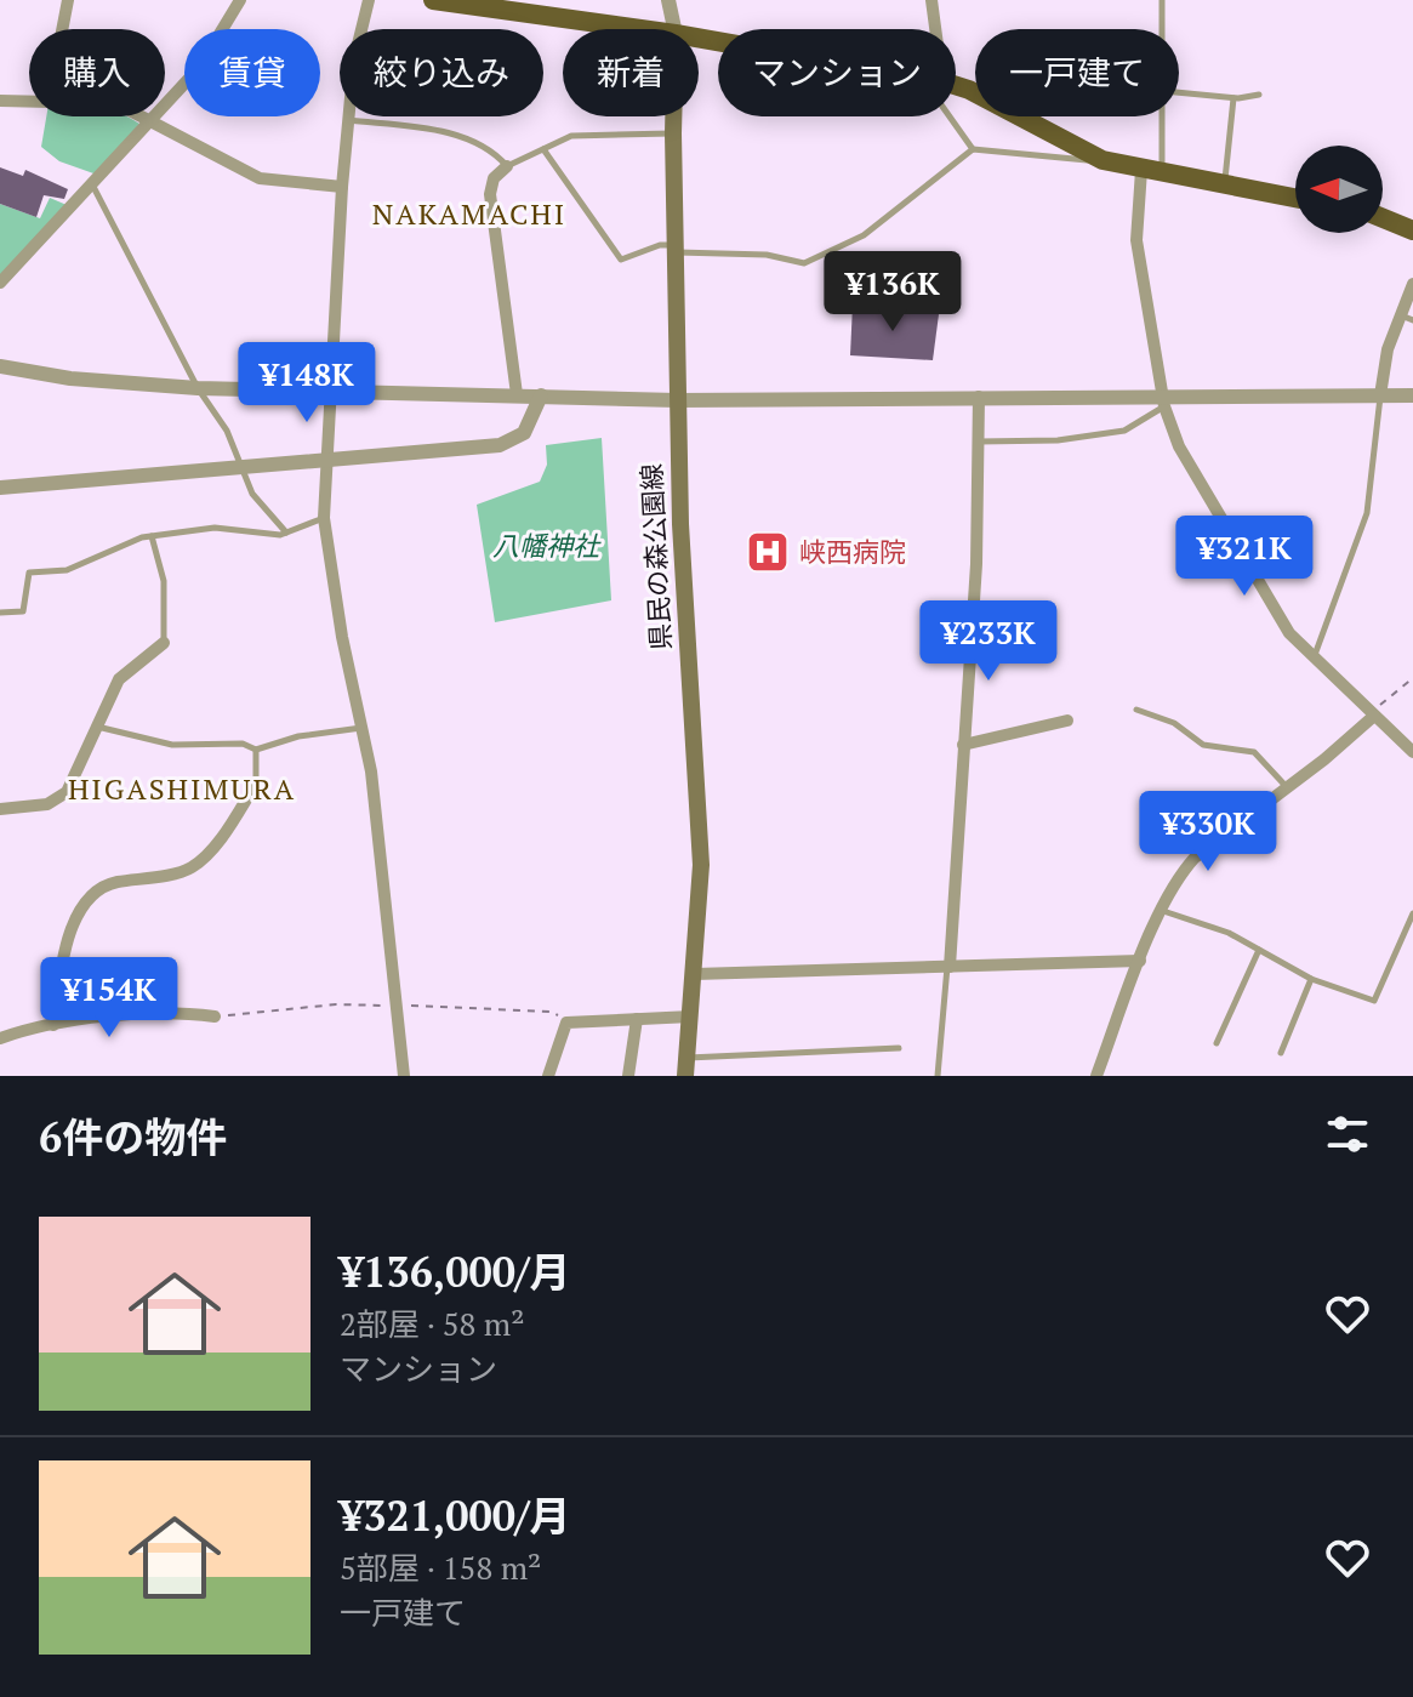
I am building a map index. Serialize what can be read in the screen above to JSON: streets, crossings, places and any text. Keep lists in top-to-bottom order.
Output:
{
  "streets": {
    "main road": ["県民の森公園線"]
  },
  "districts": ["NAKAMACHI", "HIGASHIMURA"],
  "parks": ["八幡神社"],
  "places": {
    "hospital": ["峡西病院"]
  },
  "north": "left",
  "page": {
    "chip": [
      "購入",
      "賃貸",
      "絞り込み",
      "新着",
      "マンション",
      "一戸建て"
    ],
    "price": [
      "¥136K",
      "¥148K",
      "¥321K",
      "¥233K",
      "¥330K",
      "¥154K"
    ],
    "heading": "6件の物件",
    "list": [
      {
        "name": "¥136,000/月",
        "note": "2部屋 · 58 m² · マンション"
      },
      {
        "name": "¥321,000/月",
        "note": "5部屋 · 158 m² · 一戸建て"
      }
    ]
  }
}
